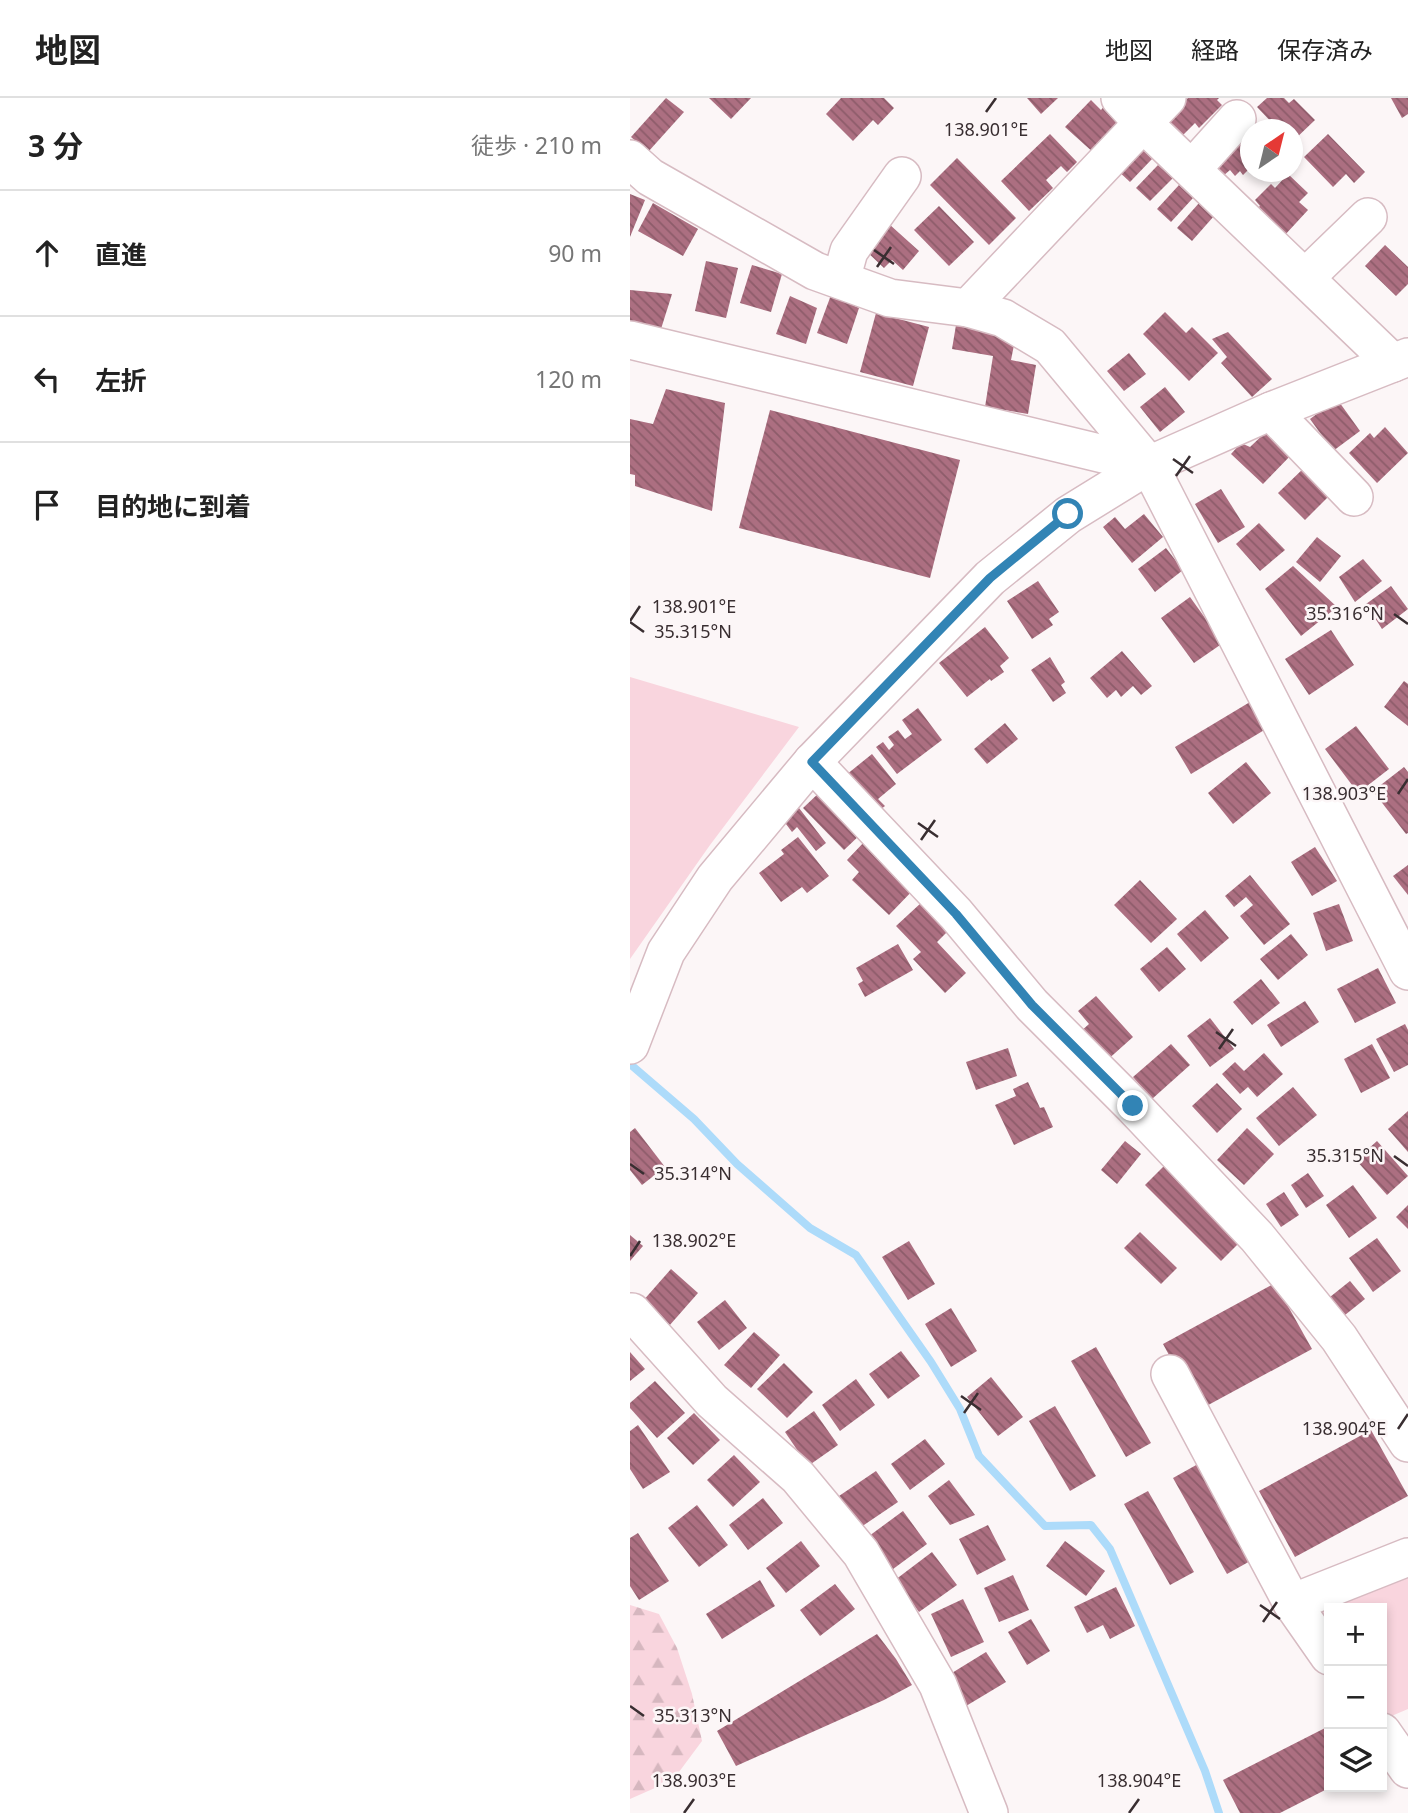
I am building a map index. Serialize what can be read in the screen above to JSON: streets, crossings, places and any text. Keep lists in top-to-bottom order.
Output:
{
  "north": "top right",
  "page": {
    "header": "地図",
    "nav": ["地図", "経路", "保存済み"],
    "heading": ["3 分", "徒歩 · 210 m"],
    "list": [
      ["直進", "90 m"],
      ["左折", "120 m"],
      "目的地に到着"
    ],
    "map_buttons": ["+", "−"]
  },
  "coordinates": [
    "138.901°E",
    "35.316°N",
    "35.315°N",
    "138.903°E",
    "35.314°N",
    "138.902°E",
    "138.904°E",
    "35.313°N"
  ]
}
